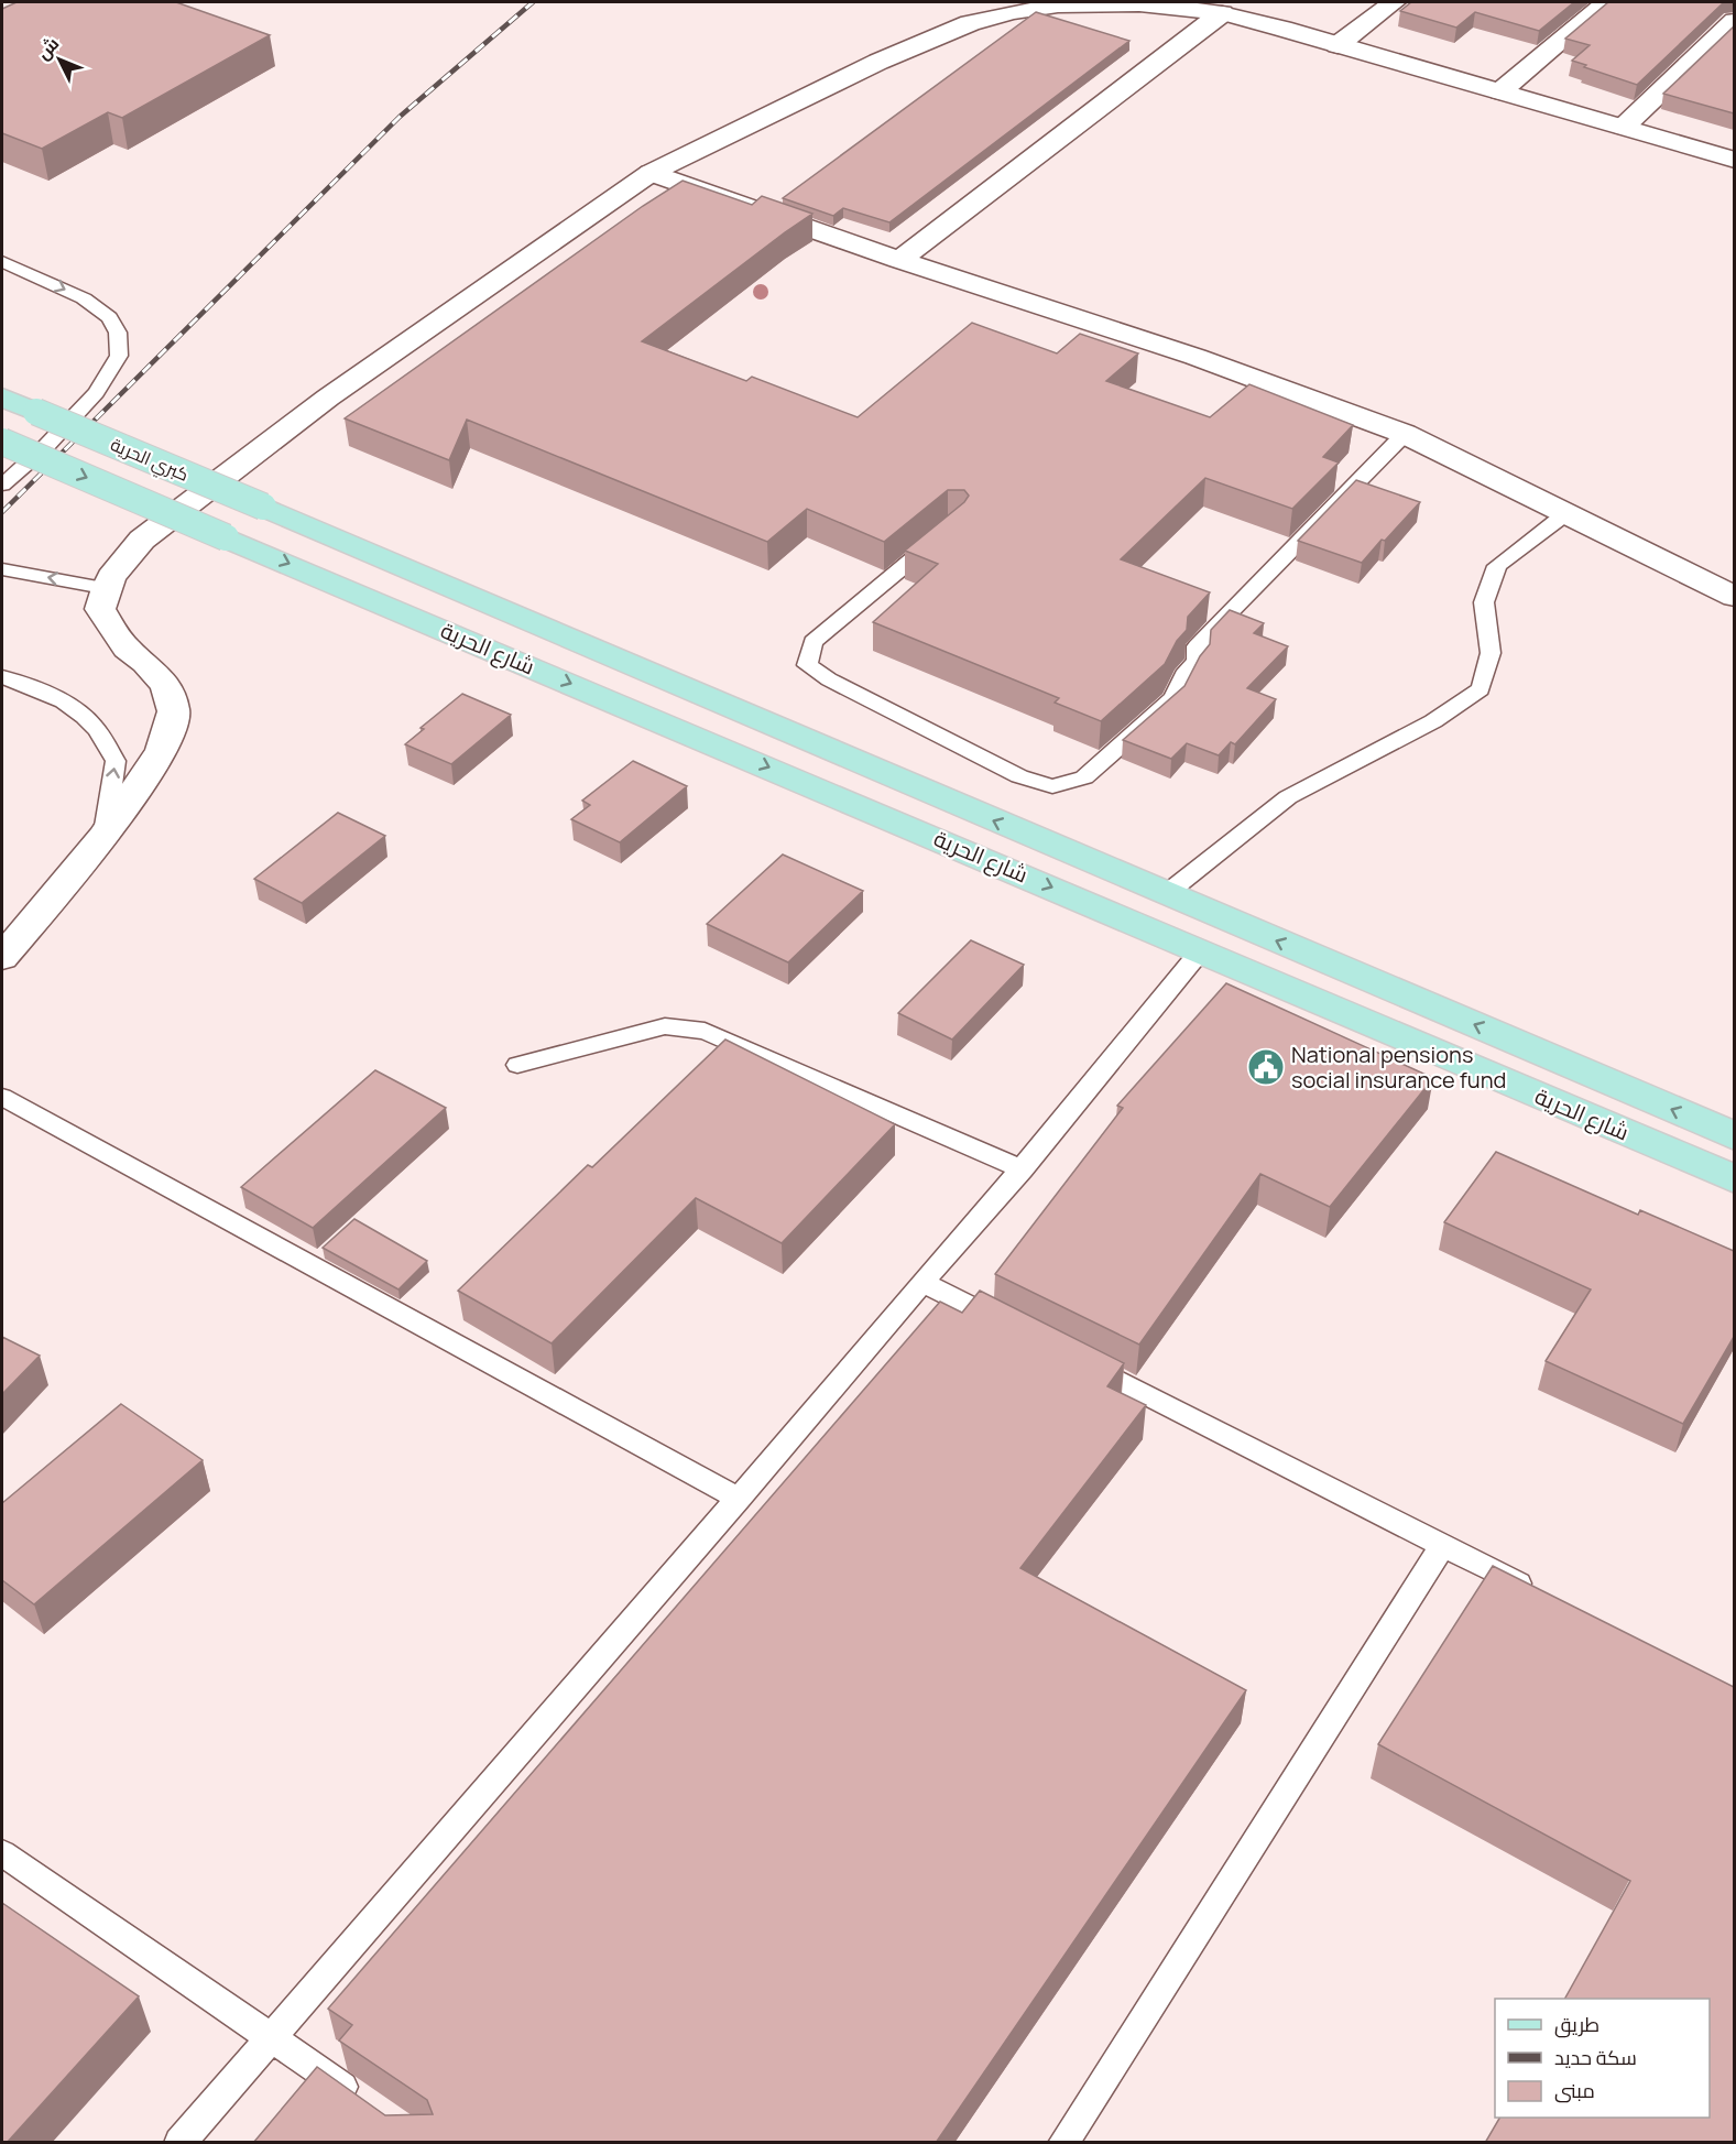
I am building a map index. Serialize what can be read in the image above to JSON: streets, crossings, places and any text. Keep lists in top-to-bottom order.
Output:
{
  "streets": {
    "main road": ["كبري الحرية", "شارع الحرية"]
  },
  "crossings": [
    ["كبري الحرية", "شارع الحرية"]
  ],
  "places": {
    "public building": ["National pensions social insurance fund"]
  },
  "legend": ["طريق", "سكة حديد", "مبنى"],
  "north": "top left"
}
